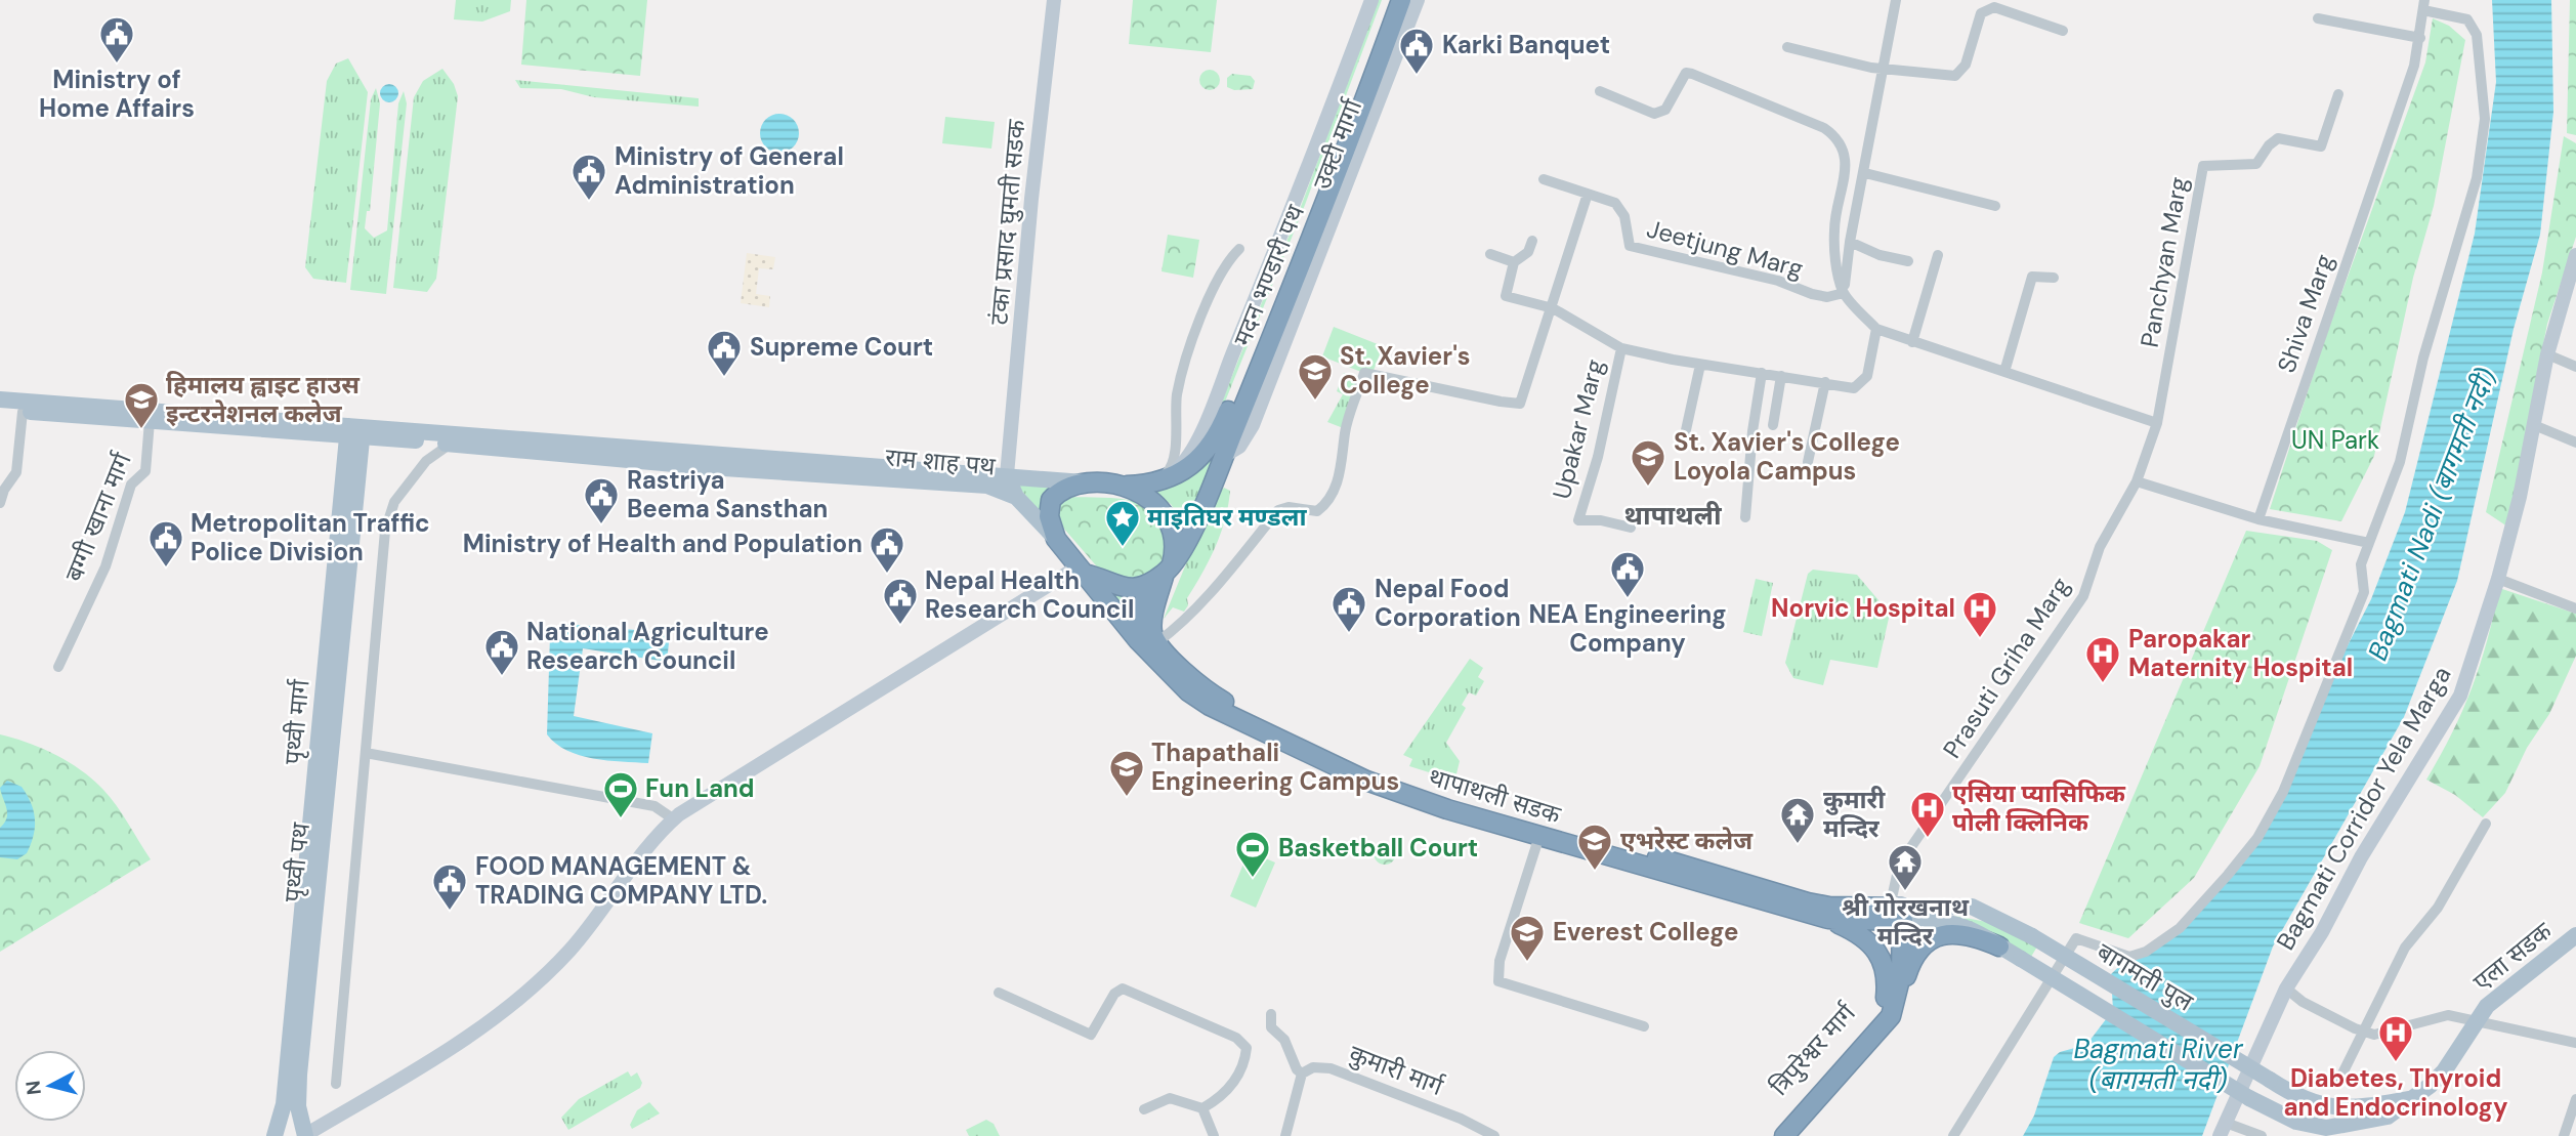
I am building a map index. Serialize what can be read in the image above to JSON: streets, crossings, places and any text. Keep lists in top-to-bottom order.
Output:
{
  "streets": {
    "highway": ["मदन भण्डारी पथ", "थापाथली सडक", "त्रिपुरेश्वर मार्ग"],
    "main road": [
      "उक्टी मार्गा",
      "टंका प्रसाद घुमती सडक",
      "राम शाह पथ",
      "पृथ्वी मार्ग",
      "Bagmati Corridor Yela Marga",
      "एला सडक",
      "बागमती पुल"
    ],
    "street": [
      "Jeetjung Marg",
      "Panchyan Marg",
      "Shiva Marg",
      "Upakar Marg",
      "बग्गी खाना मार्ग",
      "Prasuti Griha Marg",
      "कुमारी मार्ग"
    ]
  },
  "crossings": [
    ["उक्टी मार्गा", "मदन भण्डारी पथ"],
    ["टंका प्रसाद घुमती सडक", "राम शाह पथ"],
    ["Panchyan Marg", "Prasuti Griha Marg"],
    ["मदन भण्डारी पथ", "थापाथली सडक"],
    ["राम शाह पथ", "बग्गी खाना मार्ग"],
    ["राम शाह पथ", "पृथ्वी मार्ग"],
    ["Prasuti Griha Marg", "बागमती पुल"],
    ["Prasuti Griha Marg", "त्रिपुरेश्वर मार्ग"],
    ["एला सडक", "बागमती पुल"],
    ["बागमती पुल", "त्रिपुरेश्वर मार्ग"]
  ],
  "districts": ["थापाथली"],
  "water": ["Bagmati Nadi (बागमती नदी)", "Bagmati River (बागमती नदी)"],
  "parks": ["UN Park"],
  "places": {
    "public building": [
      "Ministry of Home Affairs",
      "Karki Banquet",
      "Ministry of General Administration",
      "Supreme Court",
      "Rastriya Beema Sansthan",
      "Metropolitan Traffic Police Division",
      "Ministry of Health and Population",
      "NEA Engineering Company",
      "Nepal Health Research Council",
      "Nepal Food Corporation",
      "National Agriculture Research Council",
      "FOOD MANAGEMENT & TRADING COMPANY LTD."
    ],
    "school or university": [
      "St. Xavier's College",
      "हिमालय ह्वाइट हाउस इन्टरनेशनल कलेज",
      "St. Xavier's College Loyola Campus",
      "Thapathali Engineering Campus",
      "एभरेस्ट कलेज",
      "Everest College"
    ],
    "place": ["माइतिघर मण्डला"],
    "hospital": [
      "Norvic Hospital",
      "Paropakar Maternity Hospital",
      "एसिया प्यासिफिक पोली क्लिनिक",
      "Diabetes, Thyroid and Endocrinology"
    ],
    "sports": ["Fun Land", "Basketball Court"],
    "temple": ["कुमारी मन्दिर", "श्री गोरखनाथ मन्दिर"]
  },
  "north": "left"
}
